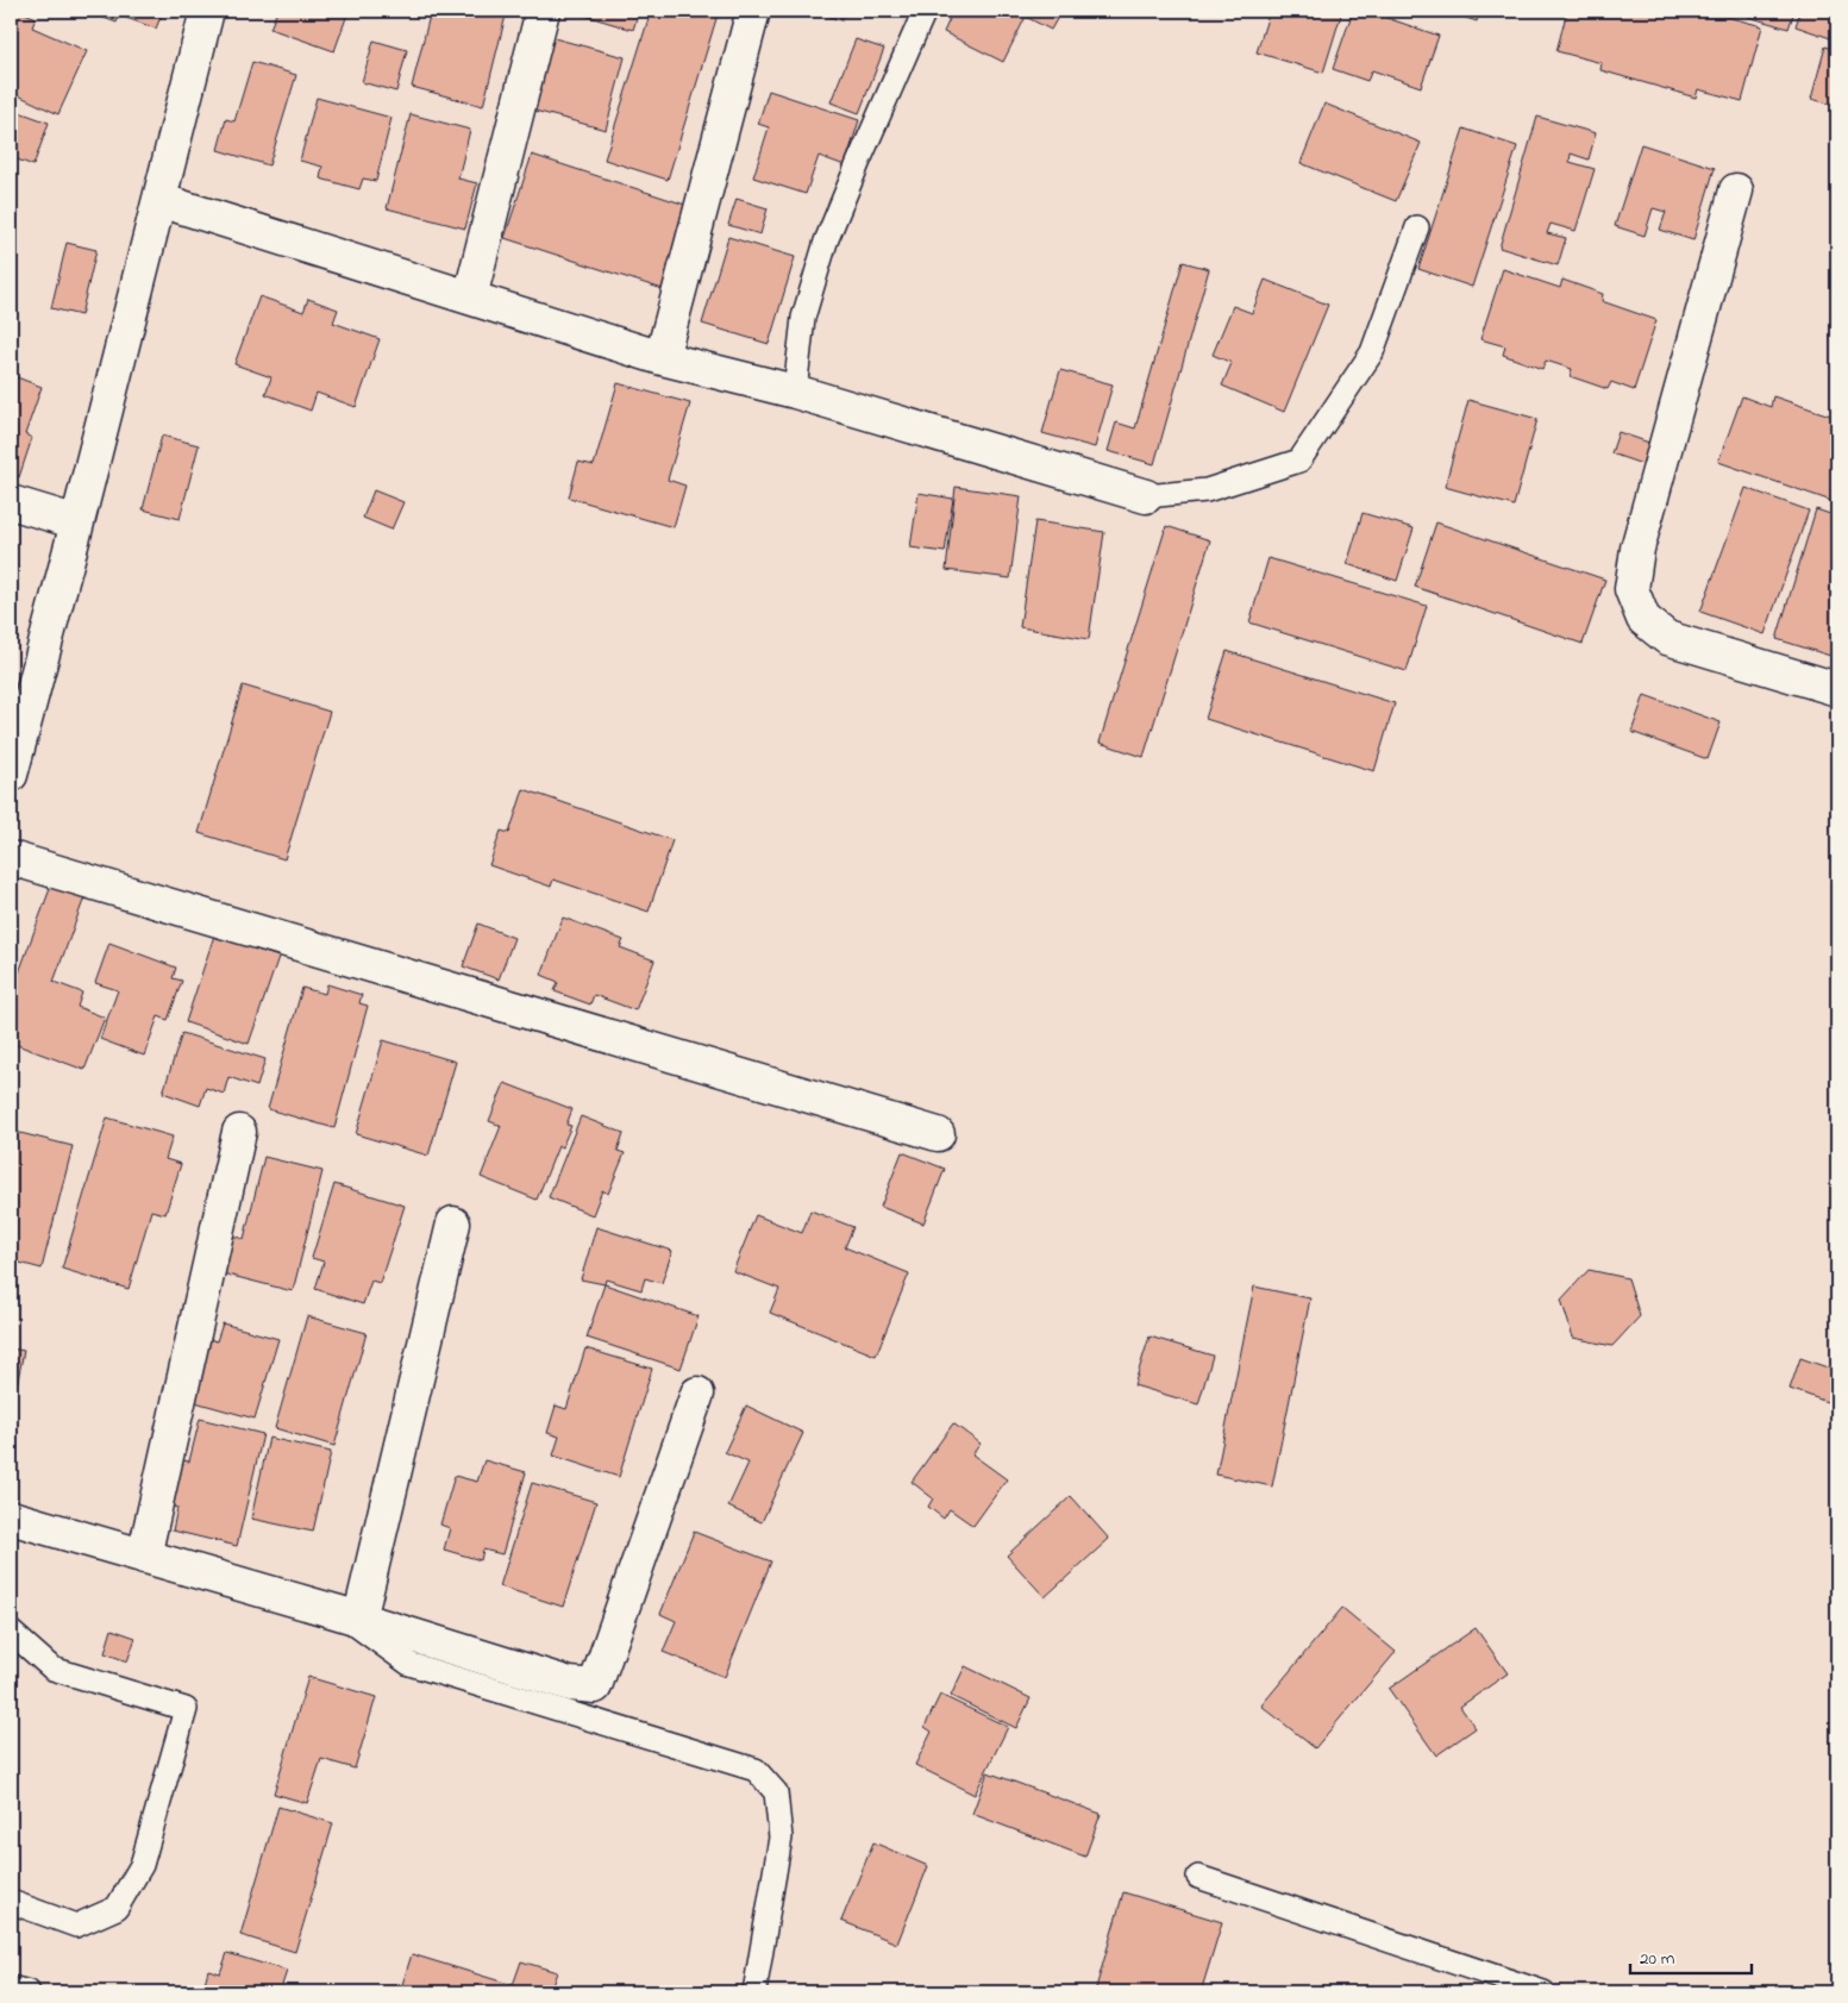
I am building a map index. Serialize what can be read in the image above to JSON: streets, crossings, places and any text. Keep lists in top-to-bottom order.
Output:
{
  "scale_bar": "20 m"
}
